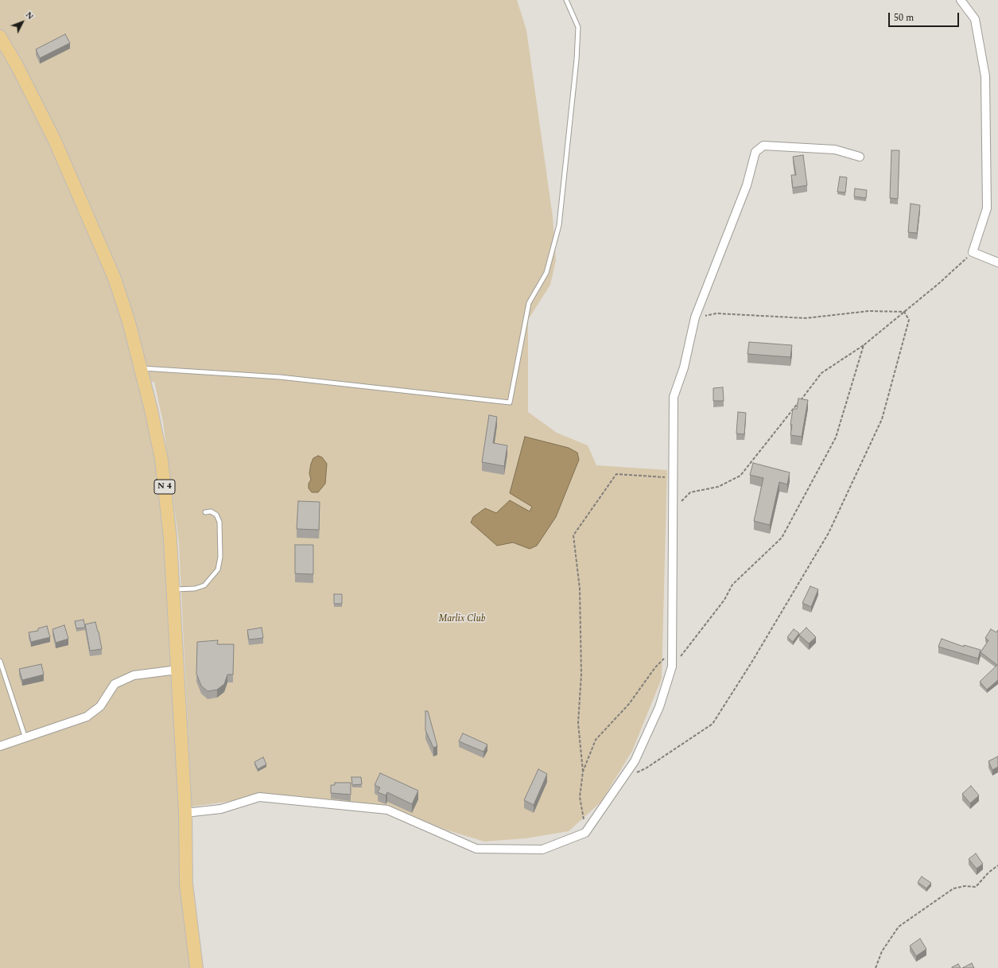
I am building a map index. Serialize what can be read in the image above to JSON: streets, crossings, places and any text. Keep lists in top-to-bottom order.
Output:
{
  "streets": {
    "main road": ["N 4"]
  },
  "parks": ["Marlix Club"],
  "scale_bar": "50 m",
  "north": "top right"
}
